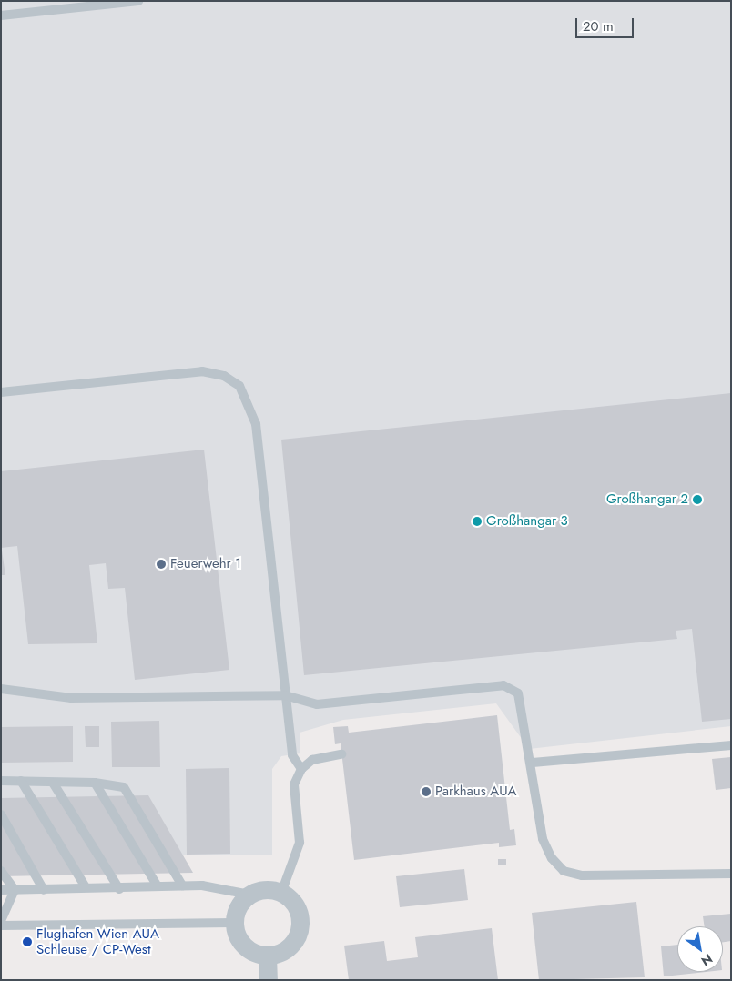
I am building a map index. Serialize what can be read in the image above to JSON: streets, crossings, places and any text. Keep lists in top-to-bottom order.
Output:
{
  "places": [
    "Großhangar 2",
    "Großhangar 3",
    "Feuerwehr 1",
    "Parkhaus AUA",
    "Flughafen Wien AUA Schleuse / CP-West"
  ],
  "scale_bar": "20 m",
  "north": "bottom right"
}
